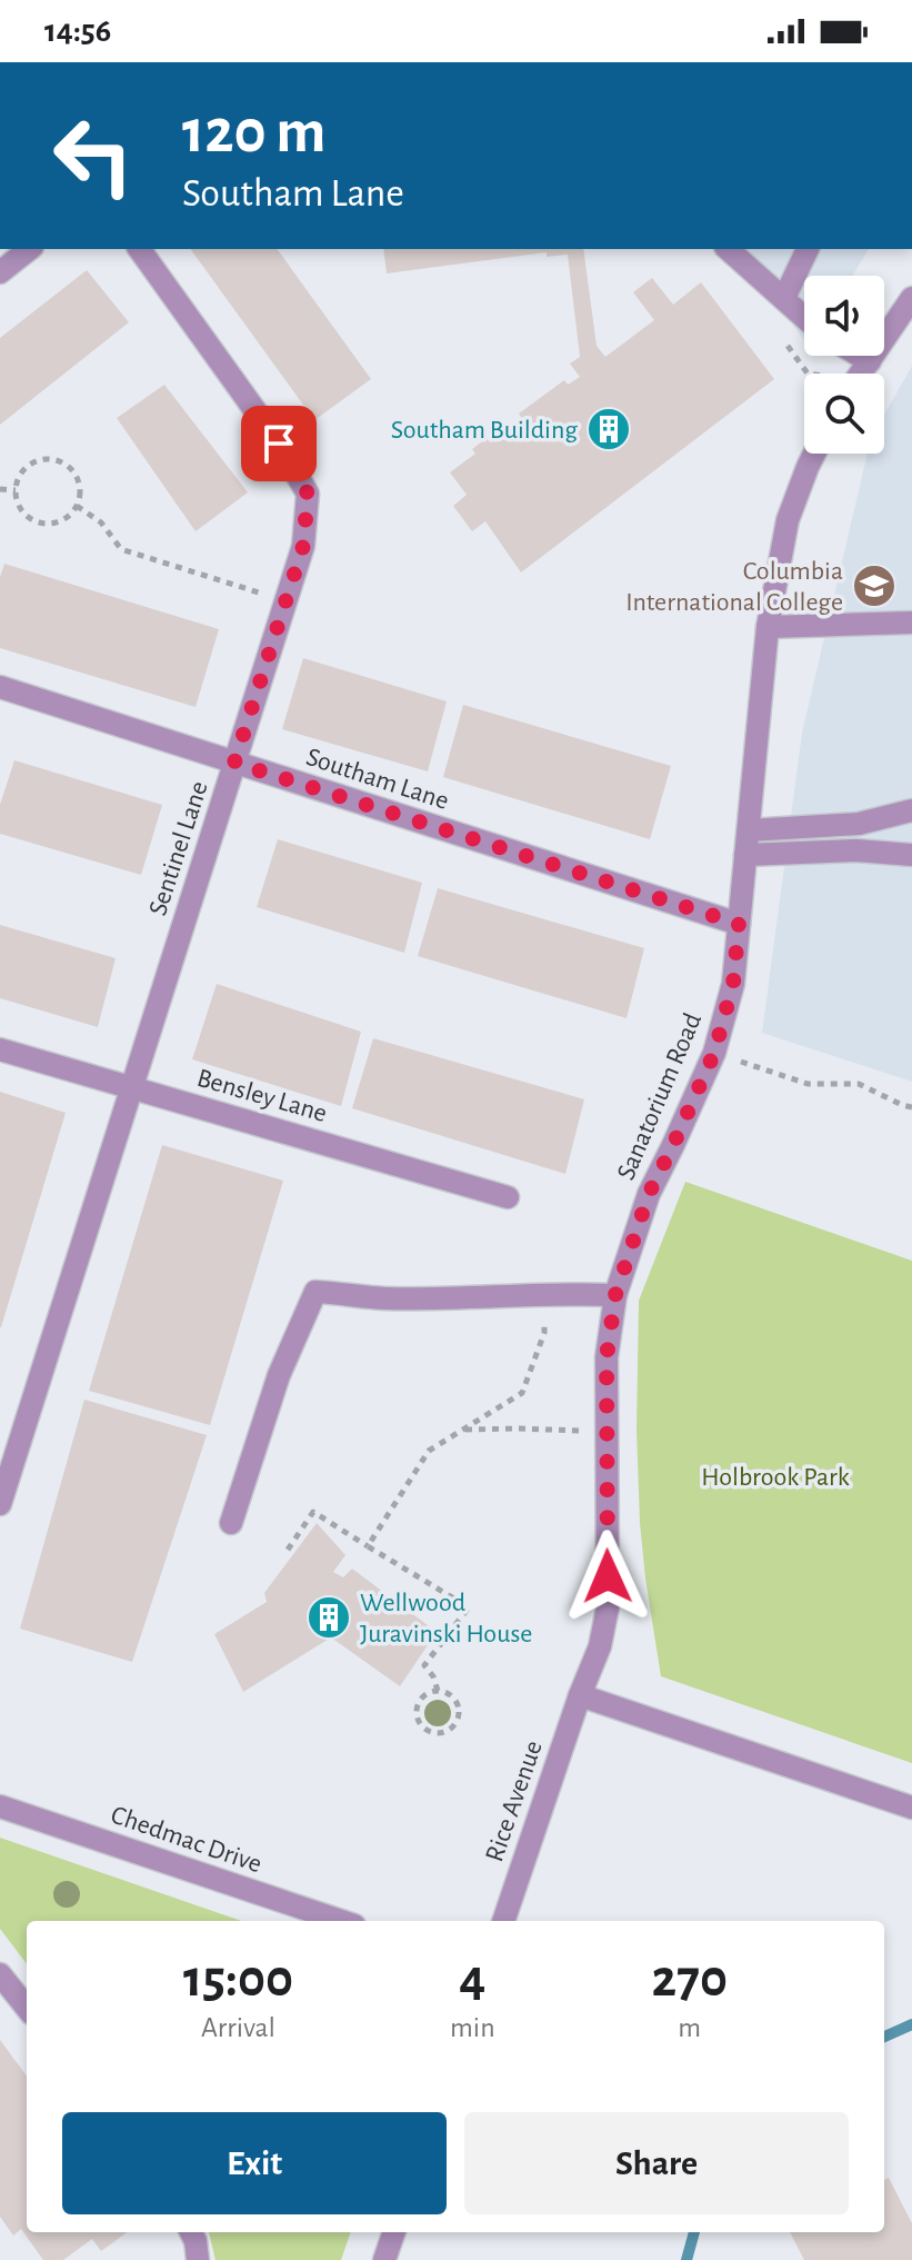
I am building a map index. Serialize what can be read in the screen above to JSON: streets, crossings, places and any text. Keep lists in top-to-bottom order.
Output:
{
  "streets": {
    "street": [
      "Southam Lane",
      "Sentinel Lane",
      "Bensley Lane",
      "Sanatorium Road",
      "Rice Avenue",
      "Chedmac Drive"
    ]
  },
  "crossings": [
    ["Southam Lane", "Sentinel Lane"],
    ["Southam Lane", "Sanatorium Road"],
    ["Sentinel Lane", "Bensley Lane"],
    ["Sanatorium Road", "Rice Avenue"]
  ],
  "parks": ["Holbrook Park"],
  "places": {
    "building": ["Southam Building", "Wellwood Juravinski House"],
    "school or university": ["Columbia International College"]
  },
  "page": {
    "status": "14:56",
    "turn": ["120 m", "Southam Lane"],
    "eta": [
      "15:00",
      "Arrival",
      "4",
      "min",
      "270",
      "m"
    ],
    "buttons": ["Exit", "Share"]
  }
}
